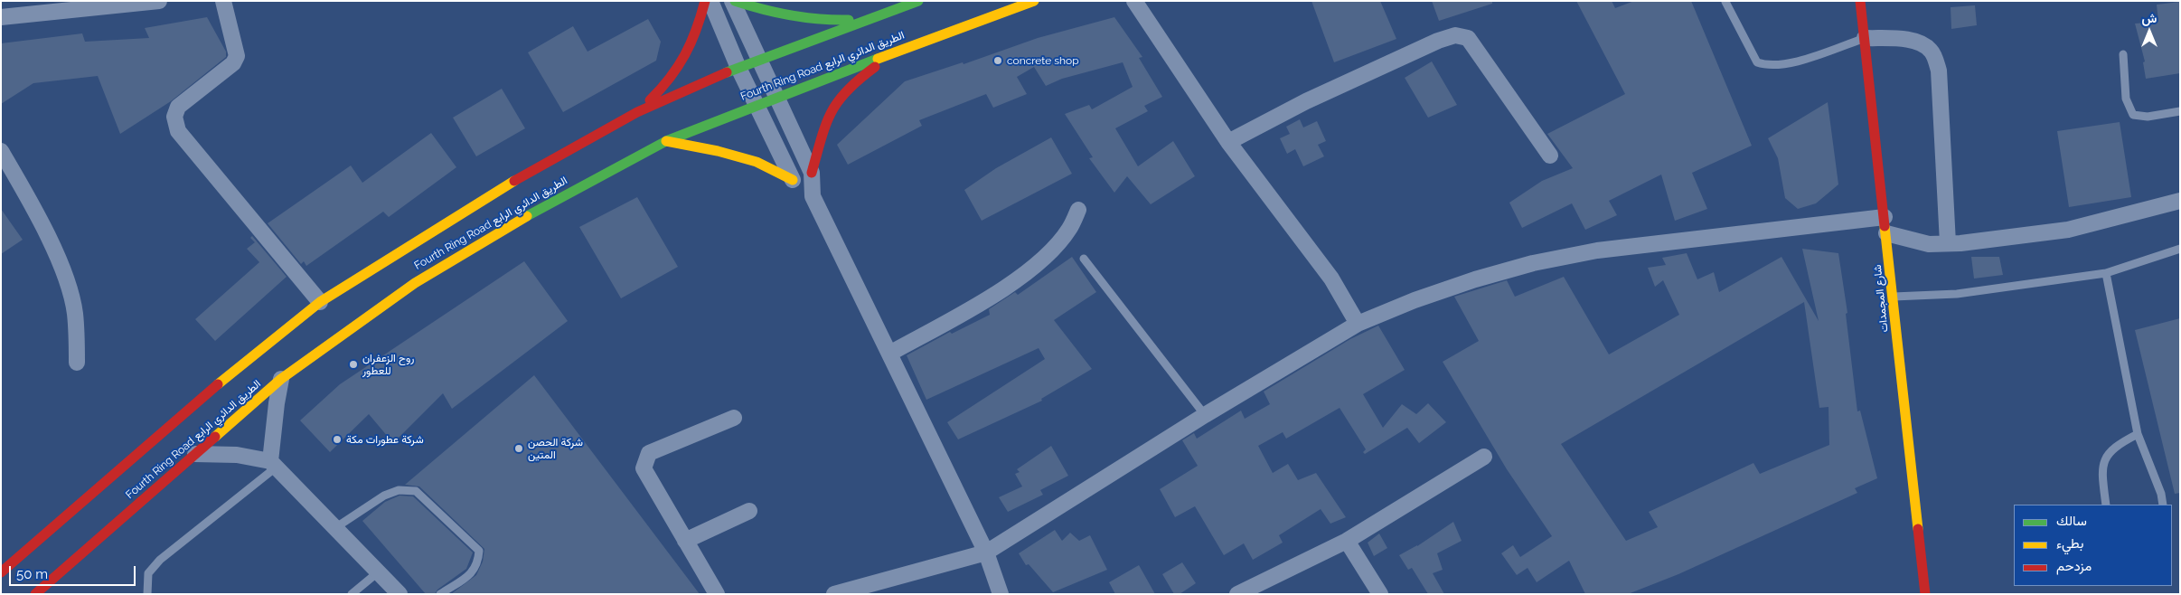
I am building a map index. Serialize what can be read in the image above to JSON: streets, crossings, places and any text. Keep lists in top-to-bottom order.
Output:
{
  "streets": {
    "main road": ["Fourth Ring Road الطريق الدائري الرابع", "شارع المجمدات"]
  },
  "places": [
    "concrete shop",
    "روح الزعفران للعطور",
    "شركة عطورات مكة",
    "شركة الحصن المتين"
  ],
  "legend": ["سالك", "بطيء", "مزدحم"],
  "scale_bar": "50 m",
  "north": "top"
}
